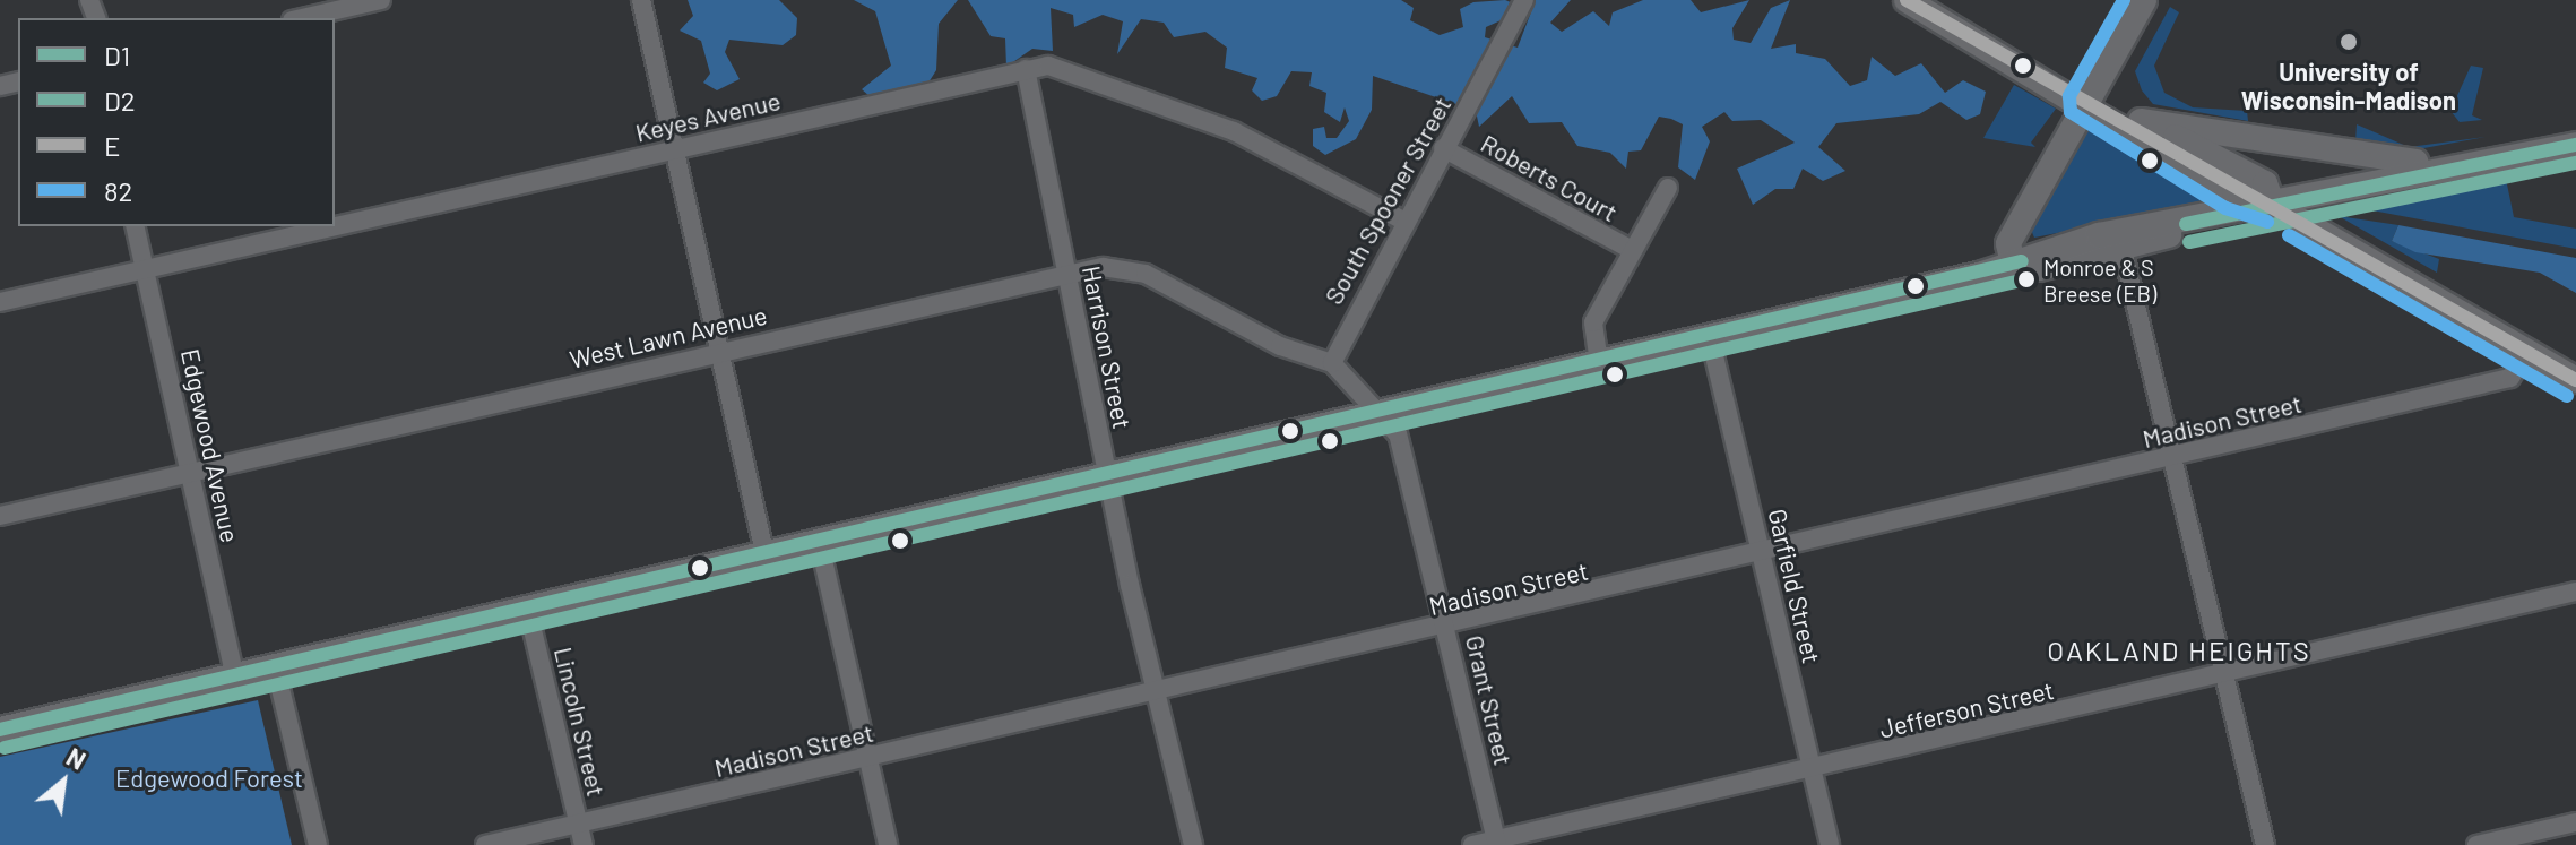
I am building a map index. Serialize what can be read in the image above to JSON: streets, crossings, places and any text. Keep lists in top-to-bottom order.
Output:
{
  "streets": {
    "street": [
      "Keyes Avenue",
      "Roberts Court",
      "South Spooner Street",
      "West Lawn Avenue",
      "Harrison Street",
      "Madison Street",
      "Edgewood Avenue",
      "Garfield Street",
      "Grant Street",
      "Jefferson Street",
      "Lincoln Street"
    ]
  },
  "crossings": [
    ["Keyes Avenue", "South Spooner Street"],
    ["Keyes Avenue", "Harrison Street"],
    ["Keyes Avenue", "Edgewood Avenue"],
    ["Roberts Court", "South Spooner Street"],
    ["South Spooner Street", "West Lawn Avenue"],
    ["West Lawn Avenue", "Harrison Street"],
    ["West Lawn Avenue", "Edgewood Avenue"],
    ["Harrison Street", "Madison Street"],
    ["Madison Street", "Garfield Street"],
    ["Madison Street", "Grant Street"],
    ["Madison Street", "Lincoln Street"],
    ["Garfield Street", "Jefferson Street"],
    ["Grant Street", "Jefferson Street"]
  ],
  "districts": ["OAKLAND HEIGHTS"],
  "parks": ["Edgewood Forest"],
  "places": ["University of Wisconsin-Madison", "Monroe & S Breese (EB)"],
  "lines": [
    "transit line E",
    "transit line 82",
    "transit line D1",
    "transit line D2"
  ],
  "legend": [
    "D1",
    "D2",
    "E",
    "82"
  ],
  "north": "top right"
}
